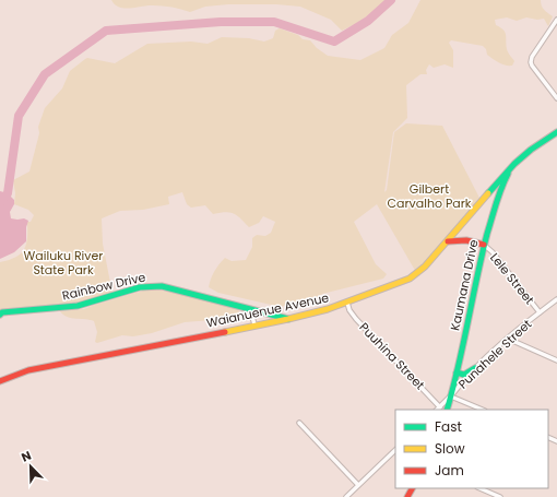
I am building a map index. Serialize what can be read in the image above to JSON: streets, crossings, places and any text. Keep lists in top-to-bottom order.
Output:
{
  "streets": {
    "street": [
      "Lele Street",
      "Kaumana Drive",
      "Rainbow Drive",
      "Waianuenue Avenue",
      "Punahele Street",
      "Puuhina Street"
    ]
  },
  "crossings": [
    ["Lele Street", "Kaumana Drive"],
    ["Lele Street", "Punahele Street"],
    ["Kaumana Drive", "Waianuenue Avenue"],
    ["Kaumana Drive", "Punahele Street"],
    ["Rainbow Drive", "Waianuenue Avenue"],
    ["Waianuenue Avenue", "Puuhina Street"],
    ["Punahele Street", "Puuhina Street"]
  ],
  "parks": ["Gilbert Carvalho Park", "Wailuku River State Park"],
  "legend": ["Fast", "Slow", "Jam"],
  "north": "top left"
}
